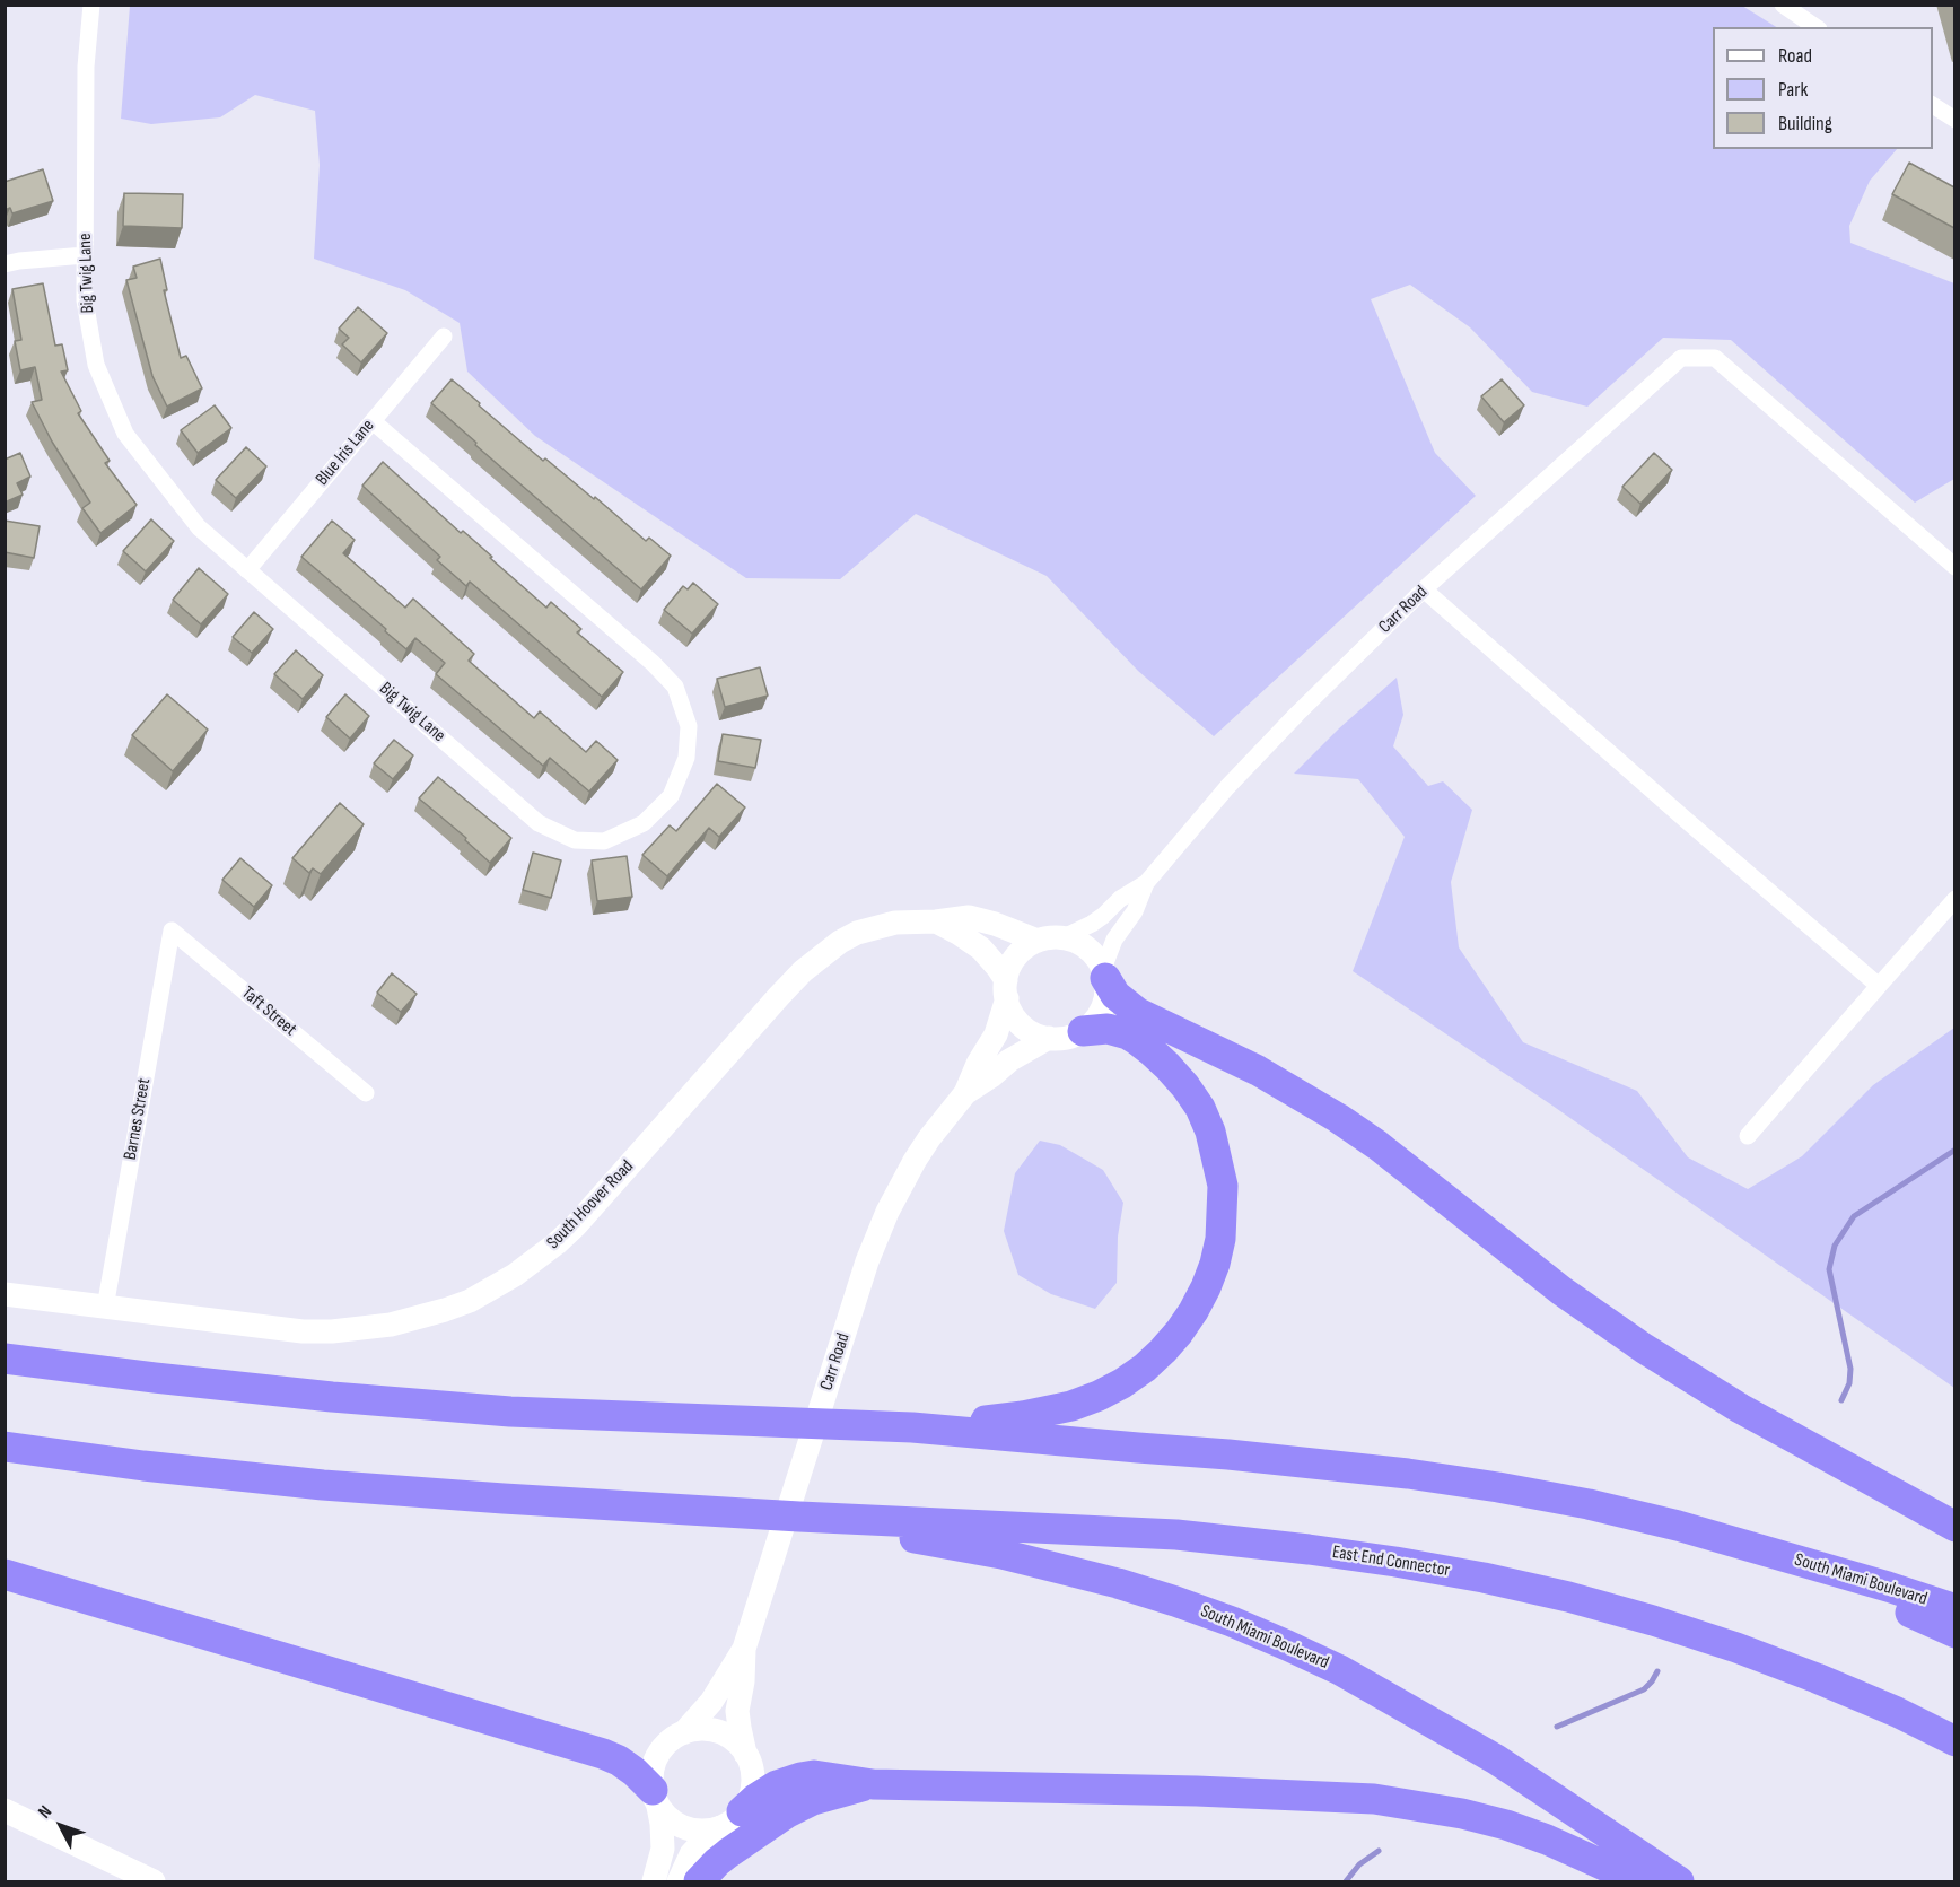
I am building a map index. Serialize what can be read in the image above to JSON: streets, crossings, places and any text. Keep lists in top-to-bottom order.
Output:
{
  "streets": {
    "highway": ["East End Connector", "South Miami Boulevard"],
    "street": [
      "Big Twig Lane",
      "Blue Iris Lane",
      "Carr Road",
      "Taft Street",
      "Barnes Street",
      "South Hoover Road"
    ]
  },
  "crossings": [
    ["Big Twig Lane", "Blue Iris Lane"],
    ["Carr Road", "South Hoover Road"],
    ["Taft Street", "Barnes Street"],
    ["Barnes Street", "South Hoover Road"],
    ["East End Connector", "South Miami Boulevard"]
  ],
  "legend": ["Road", "Park", "Building"],
  "north": "top left"
}
